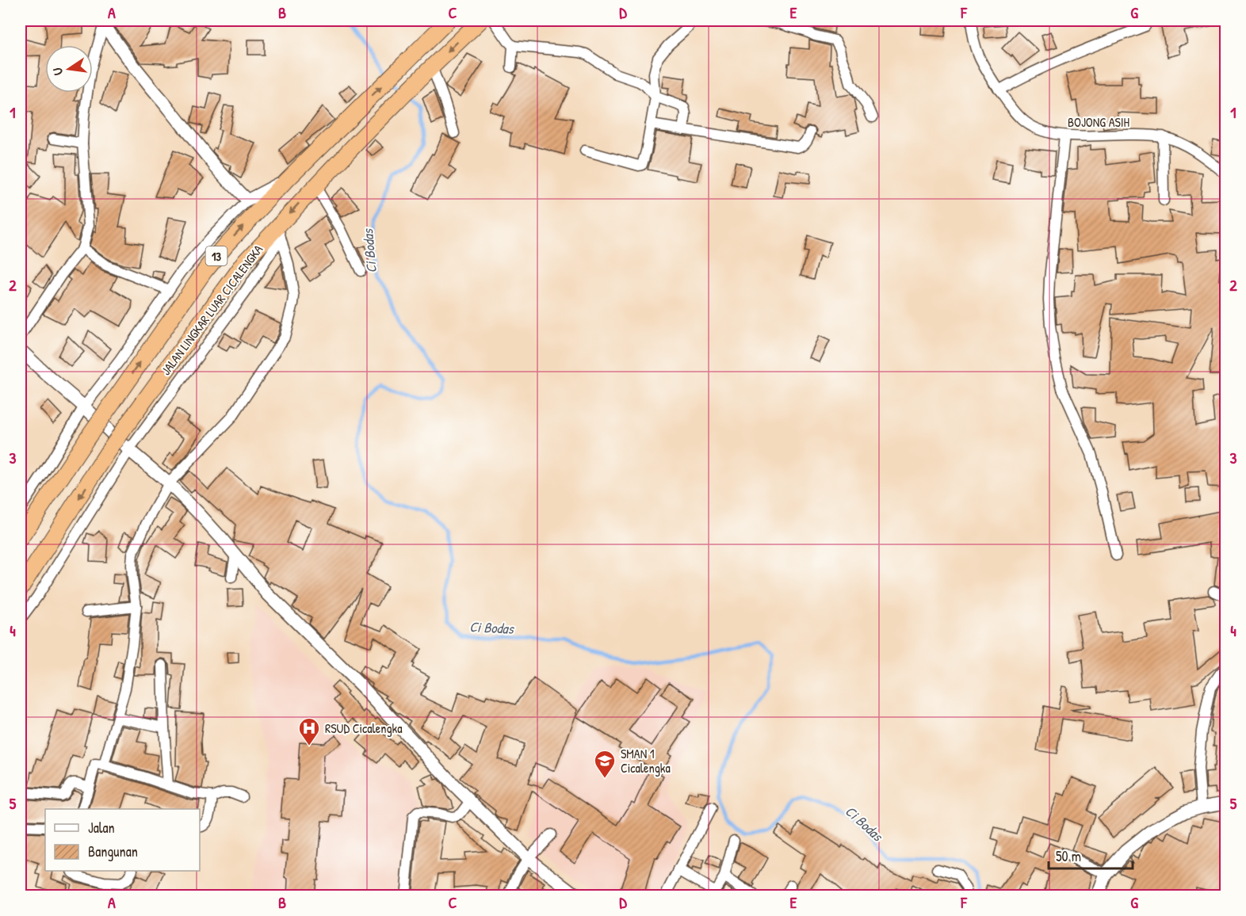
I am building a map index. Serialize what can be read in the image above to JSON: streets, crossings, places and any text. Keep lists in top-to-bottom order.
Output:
{
  "streets": {
    "highway": ["13", "JALAN LINGKAR LUAR CICALENGKA"],
    "street": ["BOJONG ASIH"]
  },
  "water": ["Ci Bodas"],
  "places": {
    "hospital": ["RSUD Cicalengka"],
    "school or university": ["SMAN 1 Cicalengka"]
  },
  "legend": ["Jalan", "Bangunan"],
  "scale_bar": "50 m",
  "north": "left",
  "grid": {
    "columns": [
      "A",
      "B",
      "C",
      "D",
      "E",
      "F",
      "G"
    ],
    "rows": [
      "1",
      "2",
      "3",
      "4",
      "5"
    ]
  }
}
